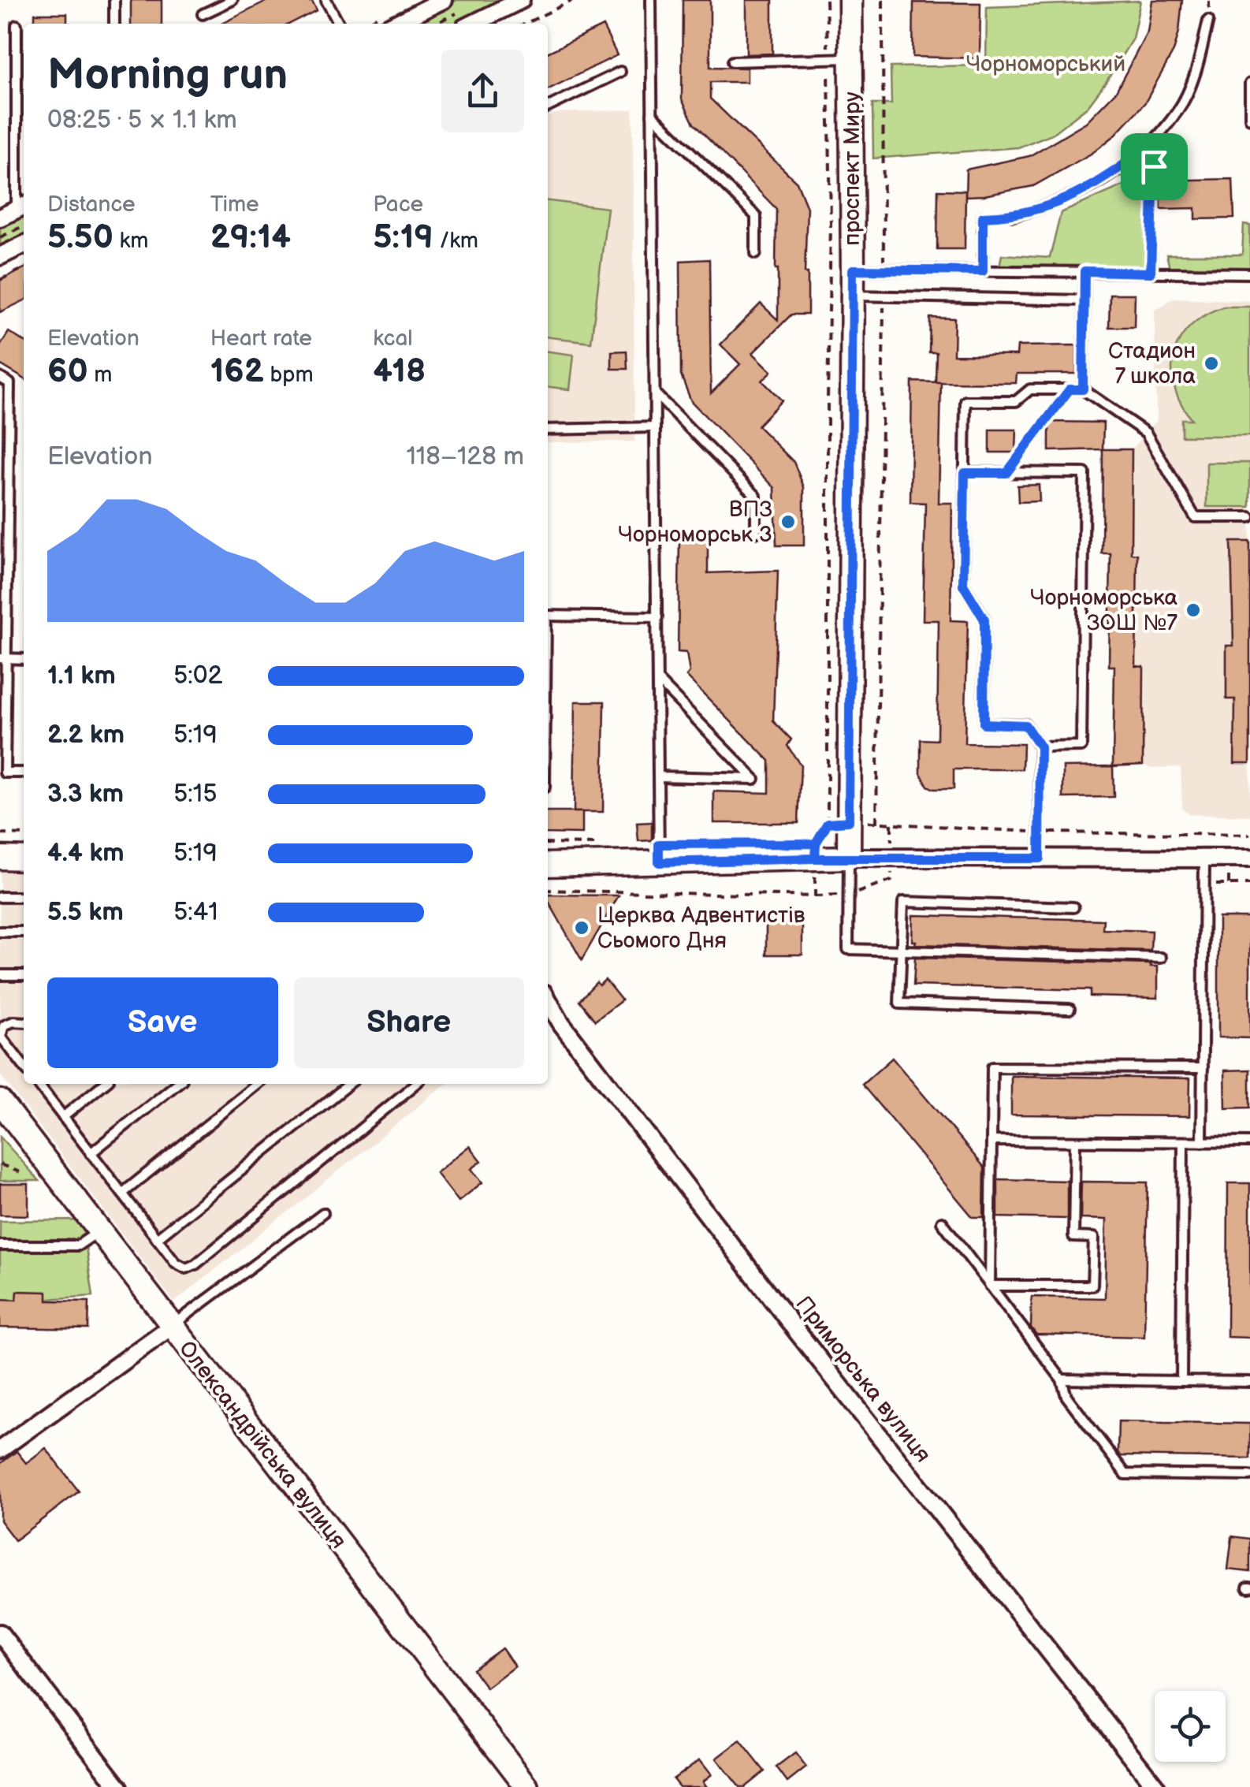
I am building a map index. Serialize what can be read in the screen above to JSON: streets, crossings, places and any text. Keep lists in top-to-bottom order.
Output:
{
  "streets": {
    "street": ["проспект Миру", "Приморська вулиця", "Олександрійська вулиця"]
  },
  "parks": ["Чорноморський"],
  "places": [
    "Стадион 7 школа",
    "ВПЗ Чорноморськ 3",
    "Чорноморська ЗОШ №7",
    "Церква Адвентистів Сьомого Дня"
  ],
  "page": {
    "heading": ["Morning run", "08:25 · 5 × 1.1 km"],
    "stats": [
      ["Distance", "5.50 km"],
      ["Time", "29:14"],
      ["Pace", "5:19 /km"],
      ["Elevation", "60 m"],
      ["Heart rate", "162 bpm"],
      ["kcal", "418"]
    ],
    "chart": ["Elevation", "118–128 m"],
    "list": [
      {
        "name": "1.1 km",
        "note": "5:02"
      },
      {
        "name": "2.2 km",
        "note": "5:19"
      },
      {
        "name": "3.3 km",
        "note": "5:15"
      },
      {
        "name": "4.4 km",
        "note": "5:19"
      },
      {
        "name": "5.5 km",
        "note": "5:41"
      }
    ],
    "buttons": ["Save", "Share"]
  }
}
